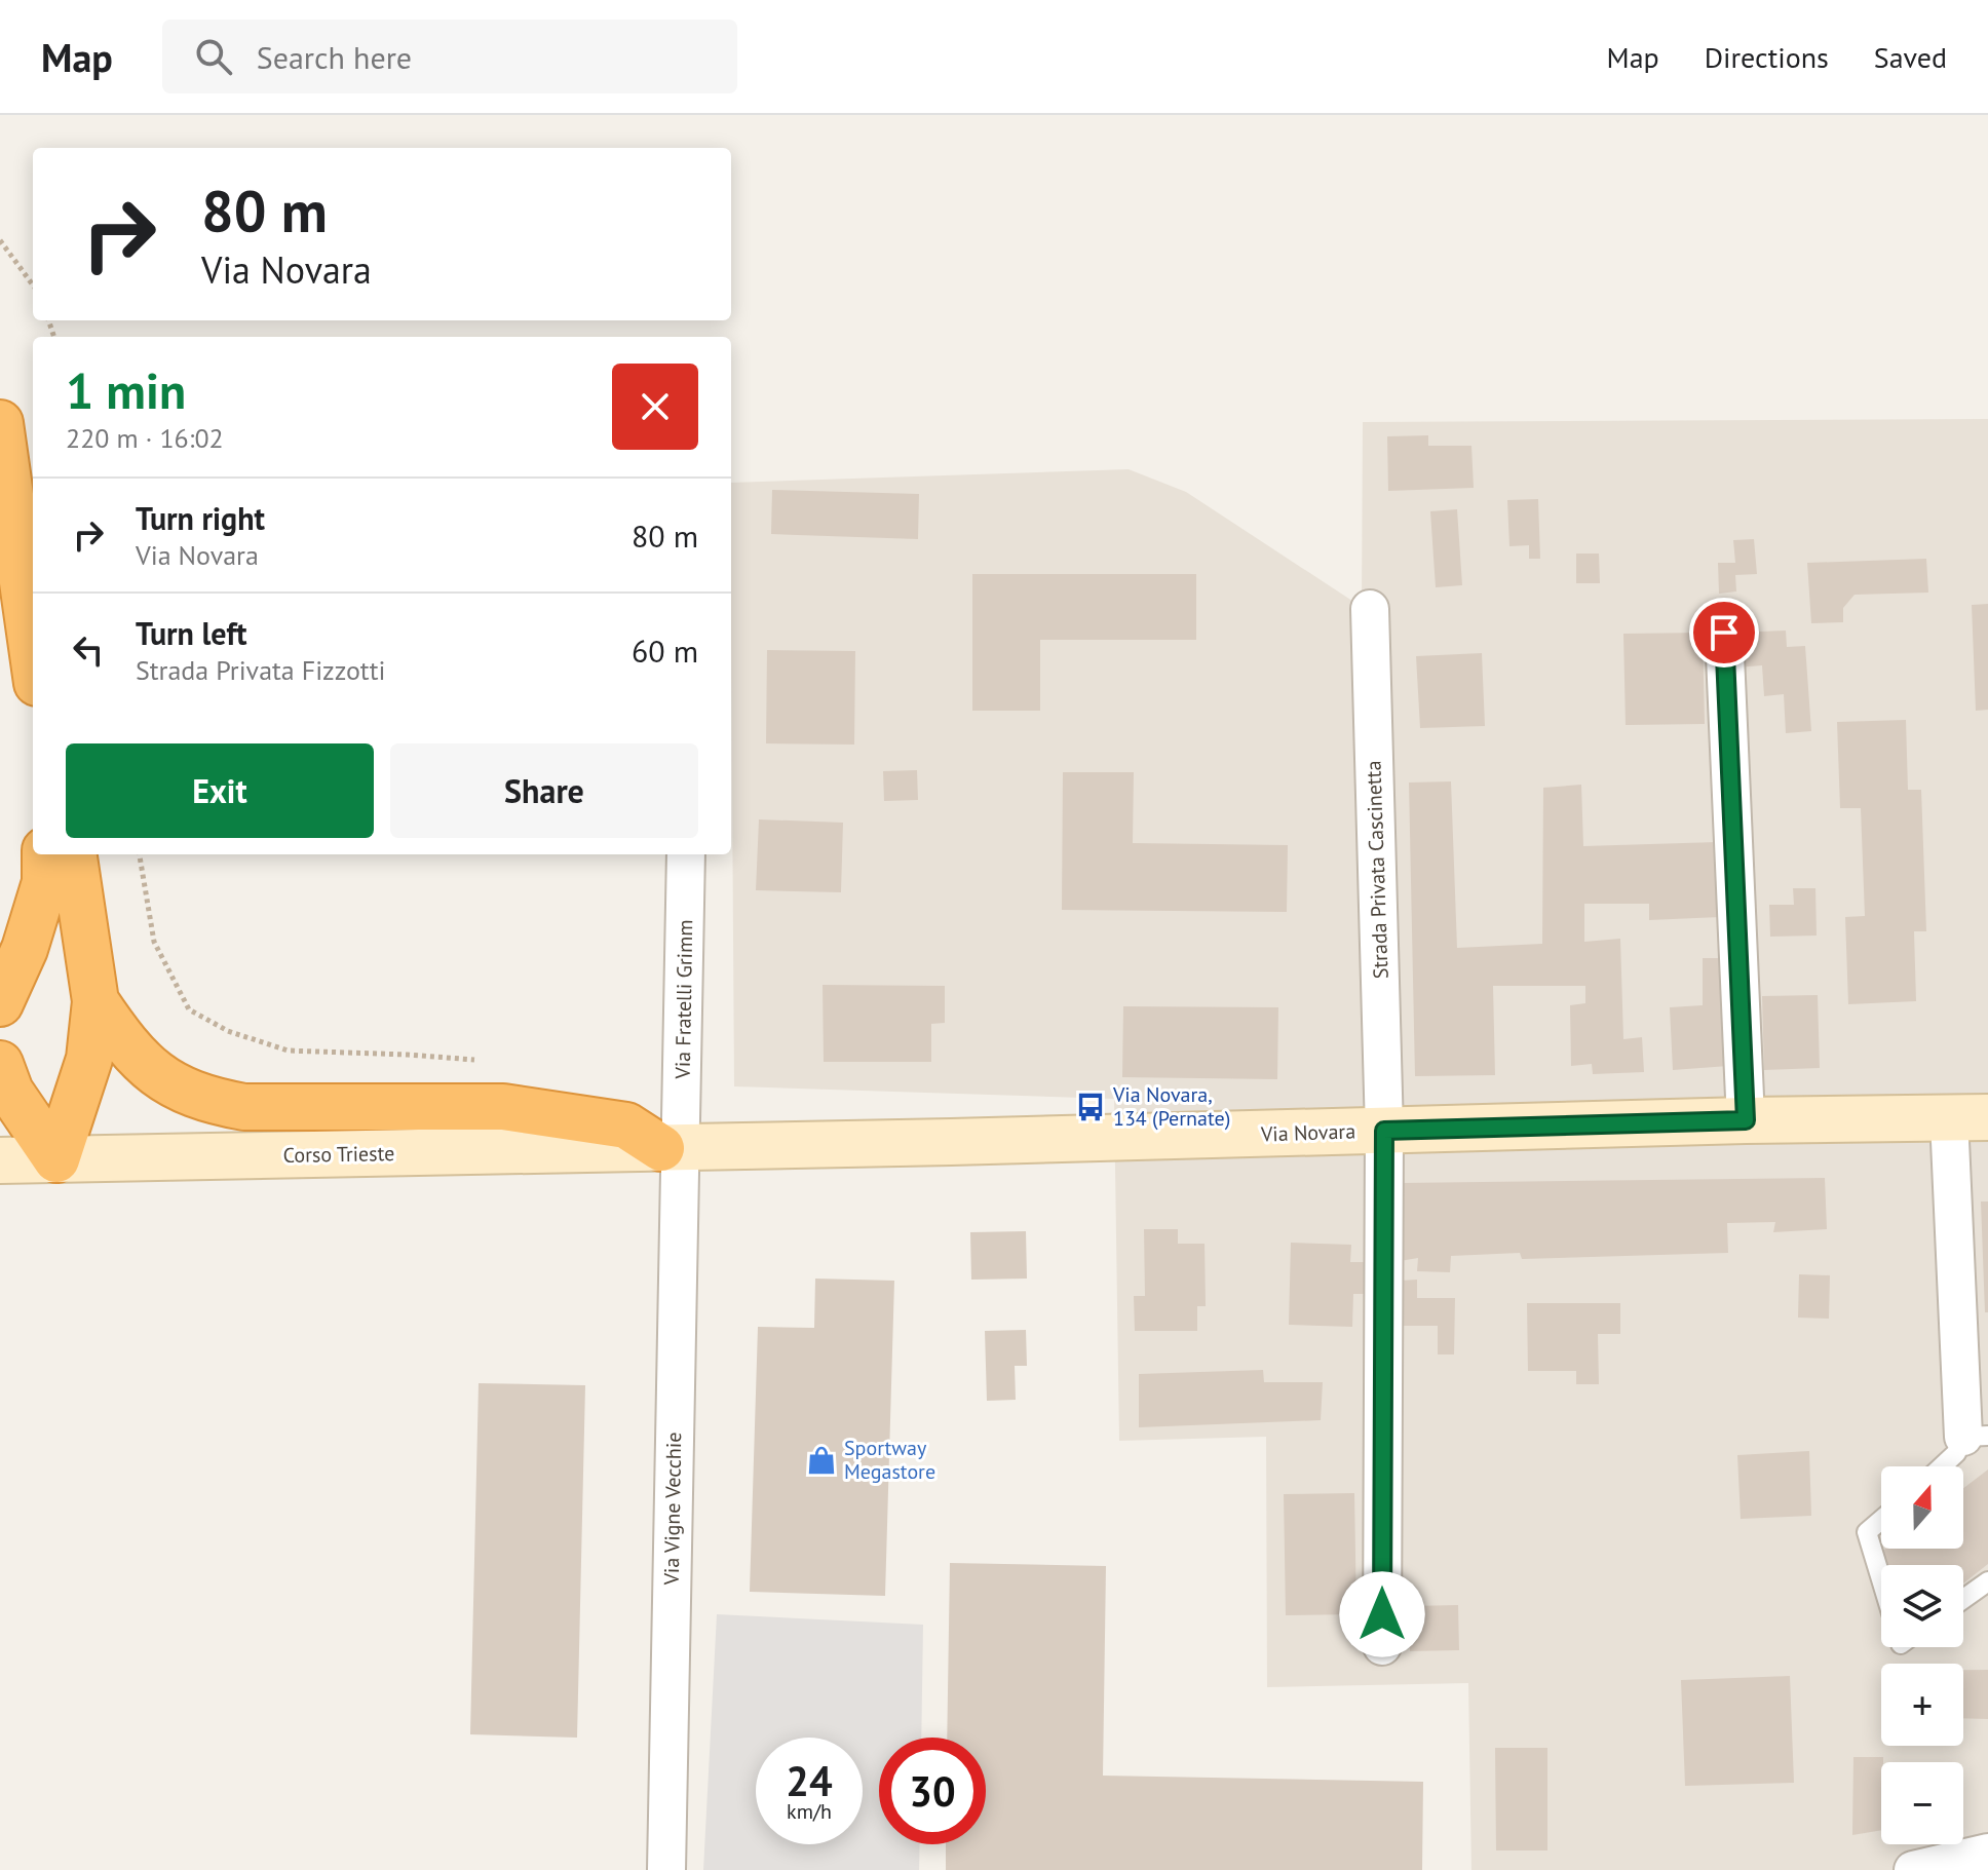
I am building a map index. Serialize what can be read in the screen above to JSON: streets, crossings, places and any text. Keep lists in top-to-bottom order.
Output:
{
  "streets": {
    "main road": ["Via Novara", "Corso Trieste"],
    "street": ["Strada Privata Cascinetta", "Via Fratelli Grimm", "Via Vigne Vecchie"]
  },
  "crossings": [
    ["Strada Privata Cascinetta", "Via Novara"],
    ["Via Fratelli Grimm", "Via Novara"],
    ["Via Fratelli Grimm", "Corso Trieste"],
    ["Via Fratelli Grimm", "Via Vigne Vecchie"],
    ["Via Novara", "Corso Trieste"],
    ["Via Novara", "Via Vigne Vecchie"],
    ["Corso Trieste", "Via Vigne Vecchie"]
  ],
  "places": {
    "bus stop": ["Via Novara, 134 (Pernate)"],
    "shop": ["Sportway Megastore"]
  },
  "north": "top",
  "page": {
    "header": "Map",
    "search": "Search here",
    "nav": ["Map", "Directions", "Saved"],
    "turn": ["80 m", "Via Novara"],
    "heading": ["1 min", "220 m · 16:02"],
    "list": [
      {
        "name": "Turn right",
        "note": "Via Novara",
        "value": "80 m"
      },
      {
        "name": "Turn left",
        "note": "Strada Privata Fizzotti",
        "value": "60 m"
      }
    ],
    "buttons": ["Exit", "Share"],
    "map_buttons": ["+", "−"],
    "speed": "24 km/h",
    "limit": "30"
  }
}
